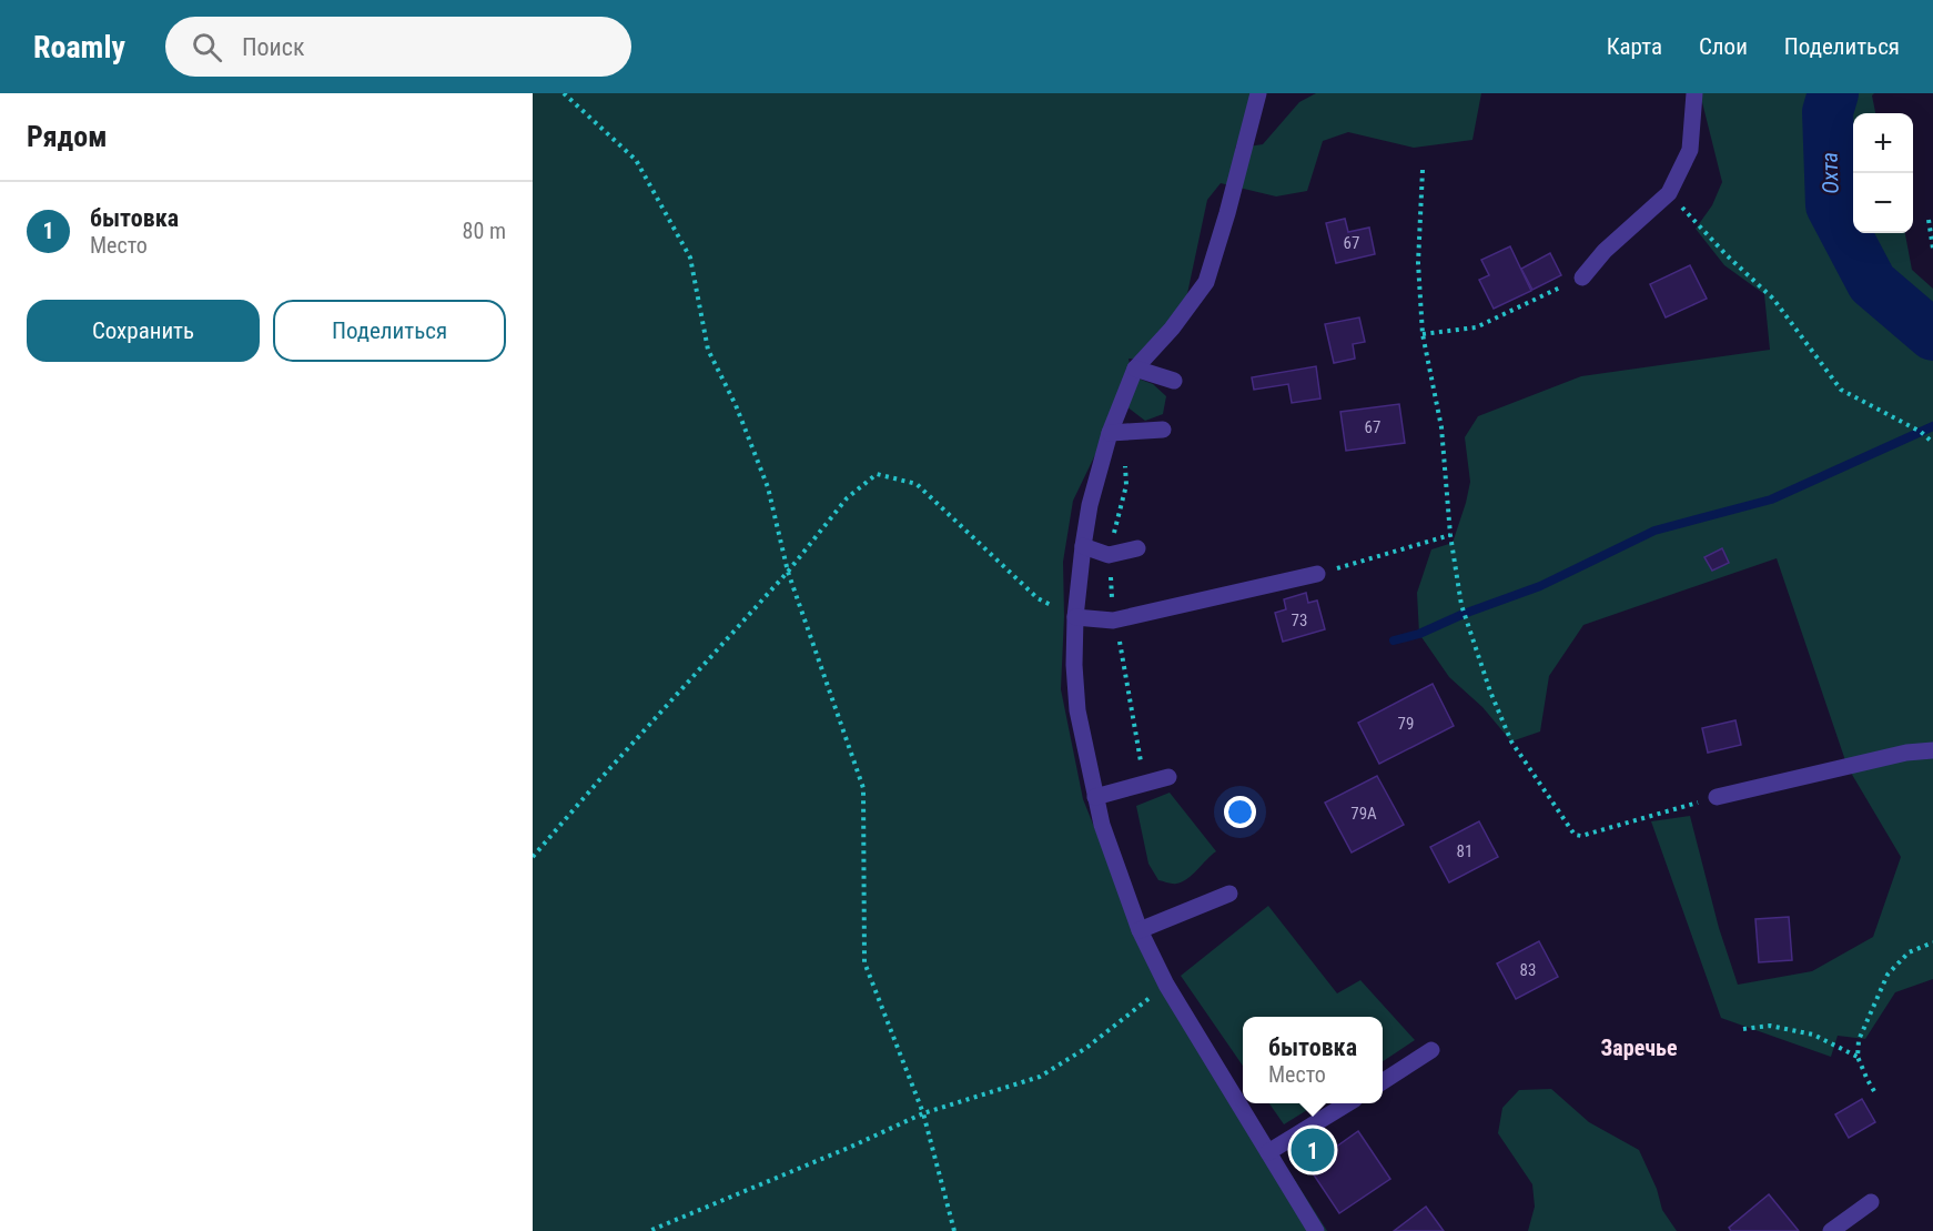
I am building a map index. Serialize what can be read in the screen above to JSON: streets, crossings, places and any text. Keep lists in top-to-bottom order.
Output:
{
  "districts": ["Заречье"],
  "water": ["Охта"],
  "house_numbers": [
    "67",
    "67",
    "73",
    "79",
    "79А",
    "81",
    "83"
  ],
  "page": {
    "header": "Roamly",
    "search": "Поиск",
    "nav": ["Карта", "Слои", "Поделиться"],
    "heading": "Рядом",
    "map_buttons": ["+", "−"],
    "list": [
      {
        "mark": "1",
        "name": "бытовка",
        "note": "Место",
        "value": "80 m"
      }
    ],
    "buttons": ["Сохранить", "Поделиться"],
    "popup": ["бытовка", "Место"],
    "pins": "1"
  }
}
